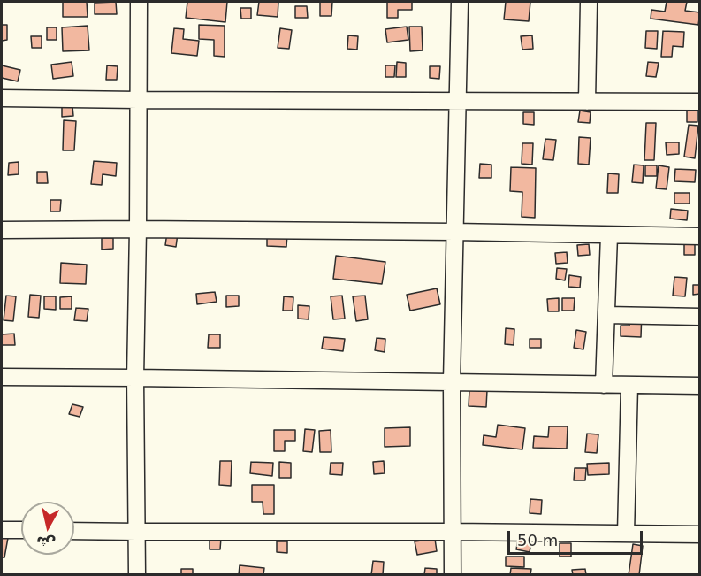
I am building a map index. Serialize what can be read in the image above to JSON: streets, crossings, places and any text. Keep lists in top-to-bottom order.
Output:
{
  "scale_bar": "50 m",
  "north": "bottom"
}
